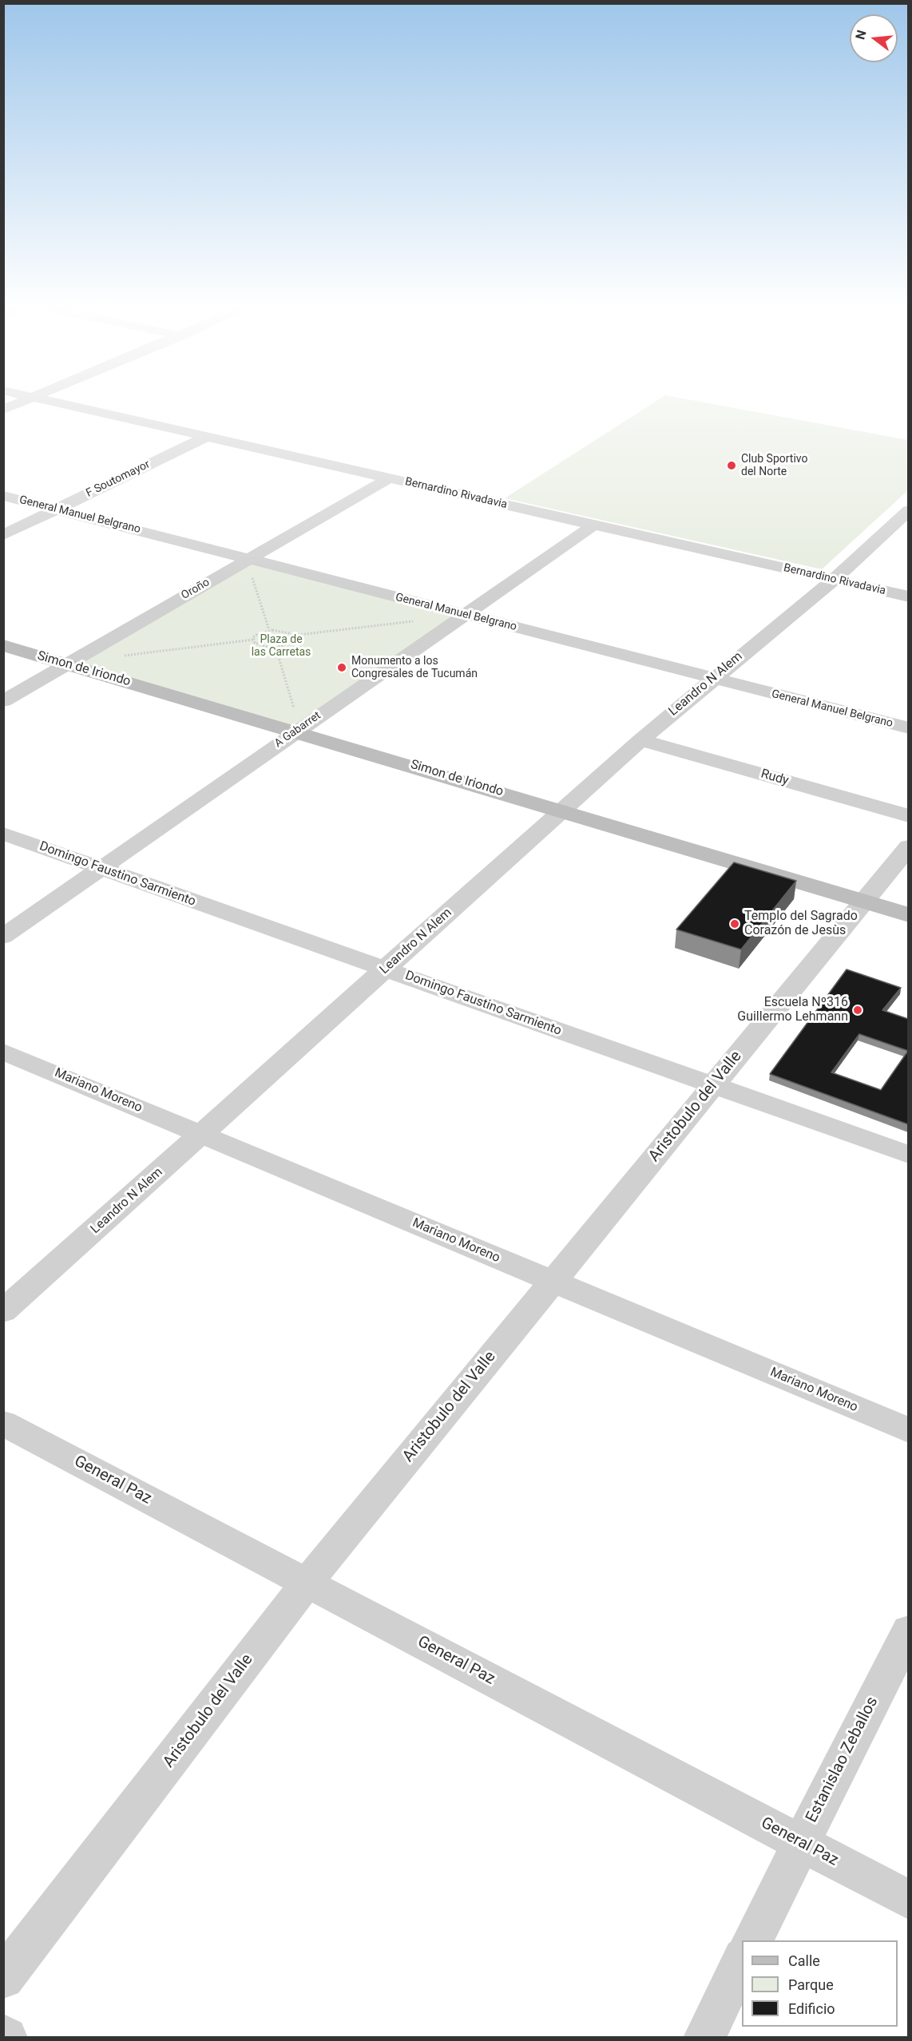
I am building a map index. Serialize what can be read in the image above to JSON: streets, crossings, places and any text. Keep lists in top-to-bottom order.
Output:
{
  "streets": {
    "main road": ["Simon de Iriondo"],
    "street": [
      "F Soutomayor",
      "Bernardino Rivadavia",
      "General Manuel Belgrano",
      "Oroño",
      "Leandro N Alem",
      "A Gabarret",
      "Rudy",
      "Domingo Faustino Sarmiento",
      "Mariano Moreno",
      "Aristobulo del Valle",
      "General Paz",
      "Estanislao Zeballos"
    ]
  },
  "crossings": [
    ["F Soutomayor", "Bernardino Rivadavia"],
    ["F Soutomayor", "General Manuel Belgrano"],
    ["Bernardino Rivadavia", "Oroño"],
    ["Bernardino Rivadavia", "Leandro N Alem"],
    ["Bernardino Rivadavia", "A Gabarret"],
    ["General Manuel Belgrano", "Oroño"],
    ["General Manuel Belgrano", "Leandro N Alem"],
    ["General Manuel Belgrano", "A Gabarret"],
    ["Oroño", "Simon de Iriondo"],
    ["Simon de Iriondo", "Leandro N Alem"],
    ["Simon de Iriondo", "A Gabarret"],
    ["Simon de Iriondo", "Aristobulo del Valle"],
    ["Leandro N Alem", "Rudy"],
    ["Leandro N Alem", "Domingo Faustino Sarmiento"],
    ["Leandro N Alem", "Mariano Moreno"],
    ["A Gabarret", "Domingo Faustino Sarmiento"],
    ["Domingo Faustino Sarmiento", "Aristobulo del Valle"],
    ["Mariano Moreno", "Aristobulo del Valle"],
    ["Aristobulo del Valle", "General Paz"],
    ["General Paz", "Estanislao Zeballos"]
  ],
  "parks": ["Plaza de las Carretas"],
  "places": [
    "Club Sportivo del Norte",
    "Monumento a los Congresales de Tucumán",
    "Templo del Sagrado Corazón de Jesùs",
    "Escuela Nº316 Guillermo Lehmann"
  ],
  "legend": ["Calle", "Parque", "Edificio"],
  "north": "left"
}
